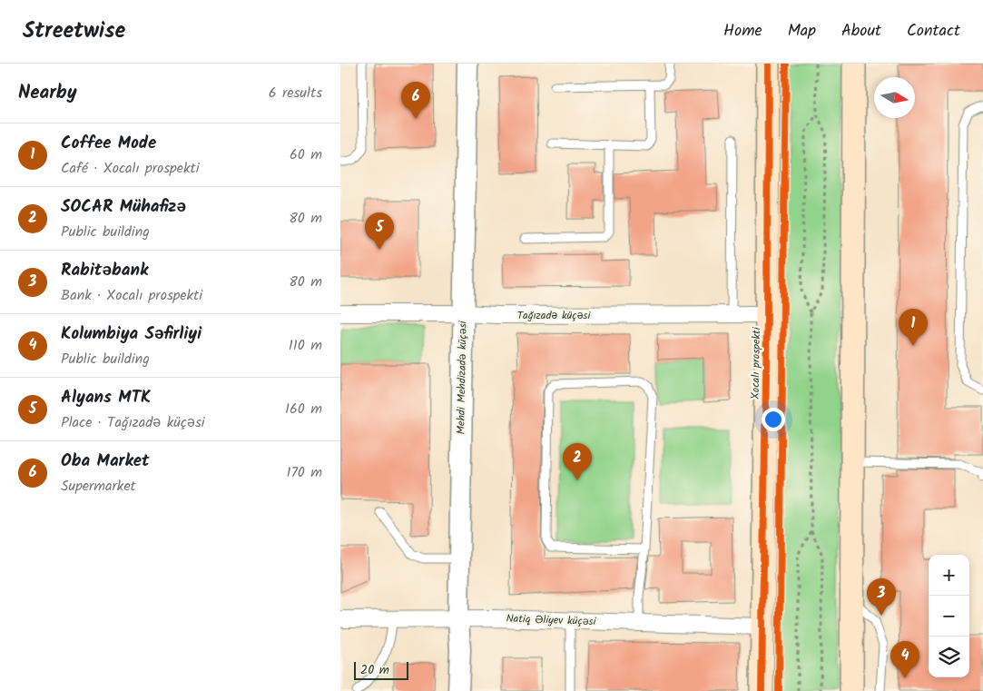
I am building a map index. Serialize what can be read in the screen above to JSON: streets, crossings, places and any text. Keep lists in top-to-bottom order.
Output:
{
  "streets": {
    "main road": ["Xocalı prospekti"],
    "street": ["Tağızadə küçəsi", "Mehdi Mehdizadə küçəsi", "Natiq Əliyev küçəsi"]
  },
  "crossings": [
    ["Tağızadə küçəsi", "Xocalı prospekti"],
    ["Tağızadə küçəsi", "Mehdi Mehdizadə küçəsi"],
    ["Xocalı prospekti", "Natiq Əliyev küçəsi"],
    ["Mehdi Mehdizadə küçəsi", "Natiq Əliyev küçəsi"]
  ],
  "scale_bar": "20 m",
  "north": "right",
  "page": {
    "header": "Streetwise",
    "nav": [
      "Home",
      "Map",
      "About",
      "Contact"
    ],
    "heading": ["Nearby", "6 results"],
    "pins": [
      "6",
      "5",
      "1",
      "2",
      "3",
      "4"
    ],
    "list": [
      {
        "mark": "1",
        "name": "Coffee Mode",
        "note": "Café · Xocalı prospekti",
        "value": "60 m"
      },
      {
        "mark": "2",
        "name": "SOCAR Mühafizə",
        "note": "Public building",
        "value": "80 m"
      },
      {
        "mark": "3",
        "name": "Rabitəbank",
        "note": "Bank · Xocalı prospekti",
        "value": "80 m"
      },
      {
        "mark": "4",
        "name": "Kolumbiya Səfirliyi",
        "note": "Public building",
        "value": "110 m"
      },
      {
        "mark": "5",
        "name": "Alyans MTK",
        "note": "Place · Tağızadə küçəsi",
        "value": "160 m"
      },
      {
        "mark": "6",
        "name": "Oba Market",
        "note": "Supermarket",
        "value": "170 m"
      }
    ],
    "map_buttons": ["+", "−"],
    "scale": "20 m"
  }
}
